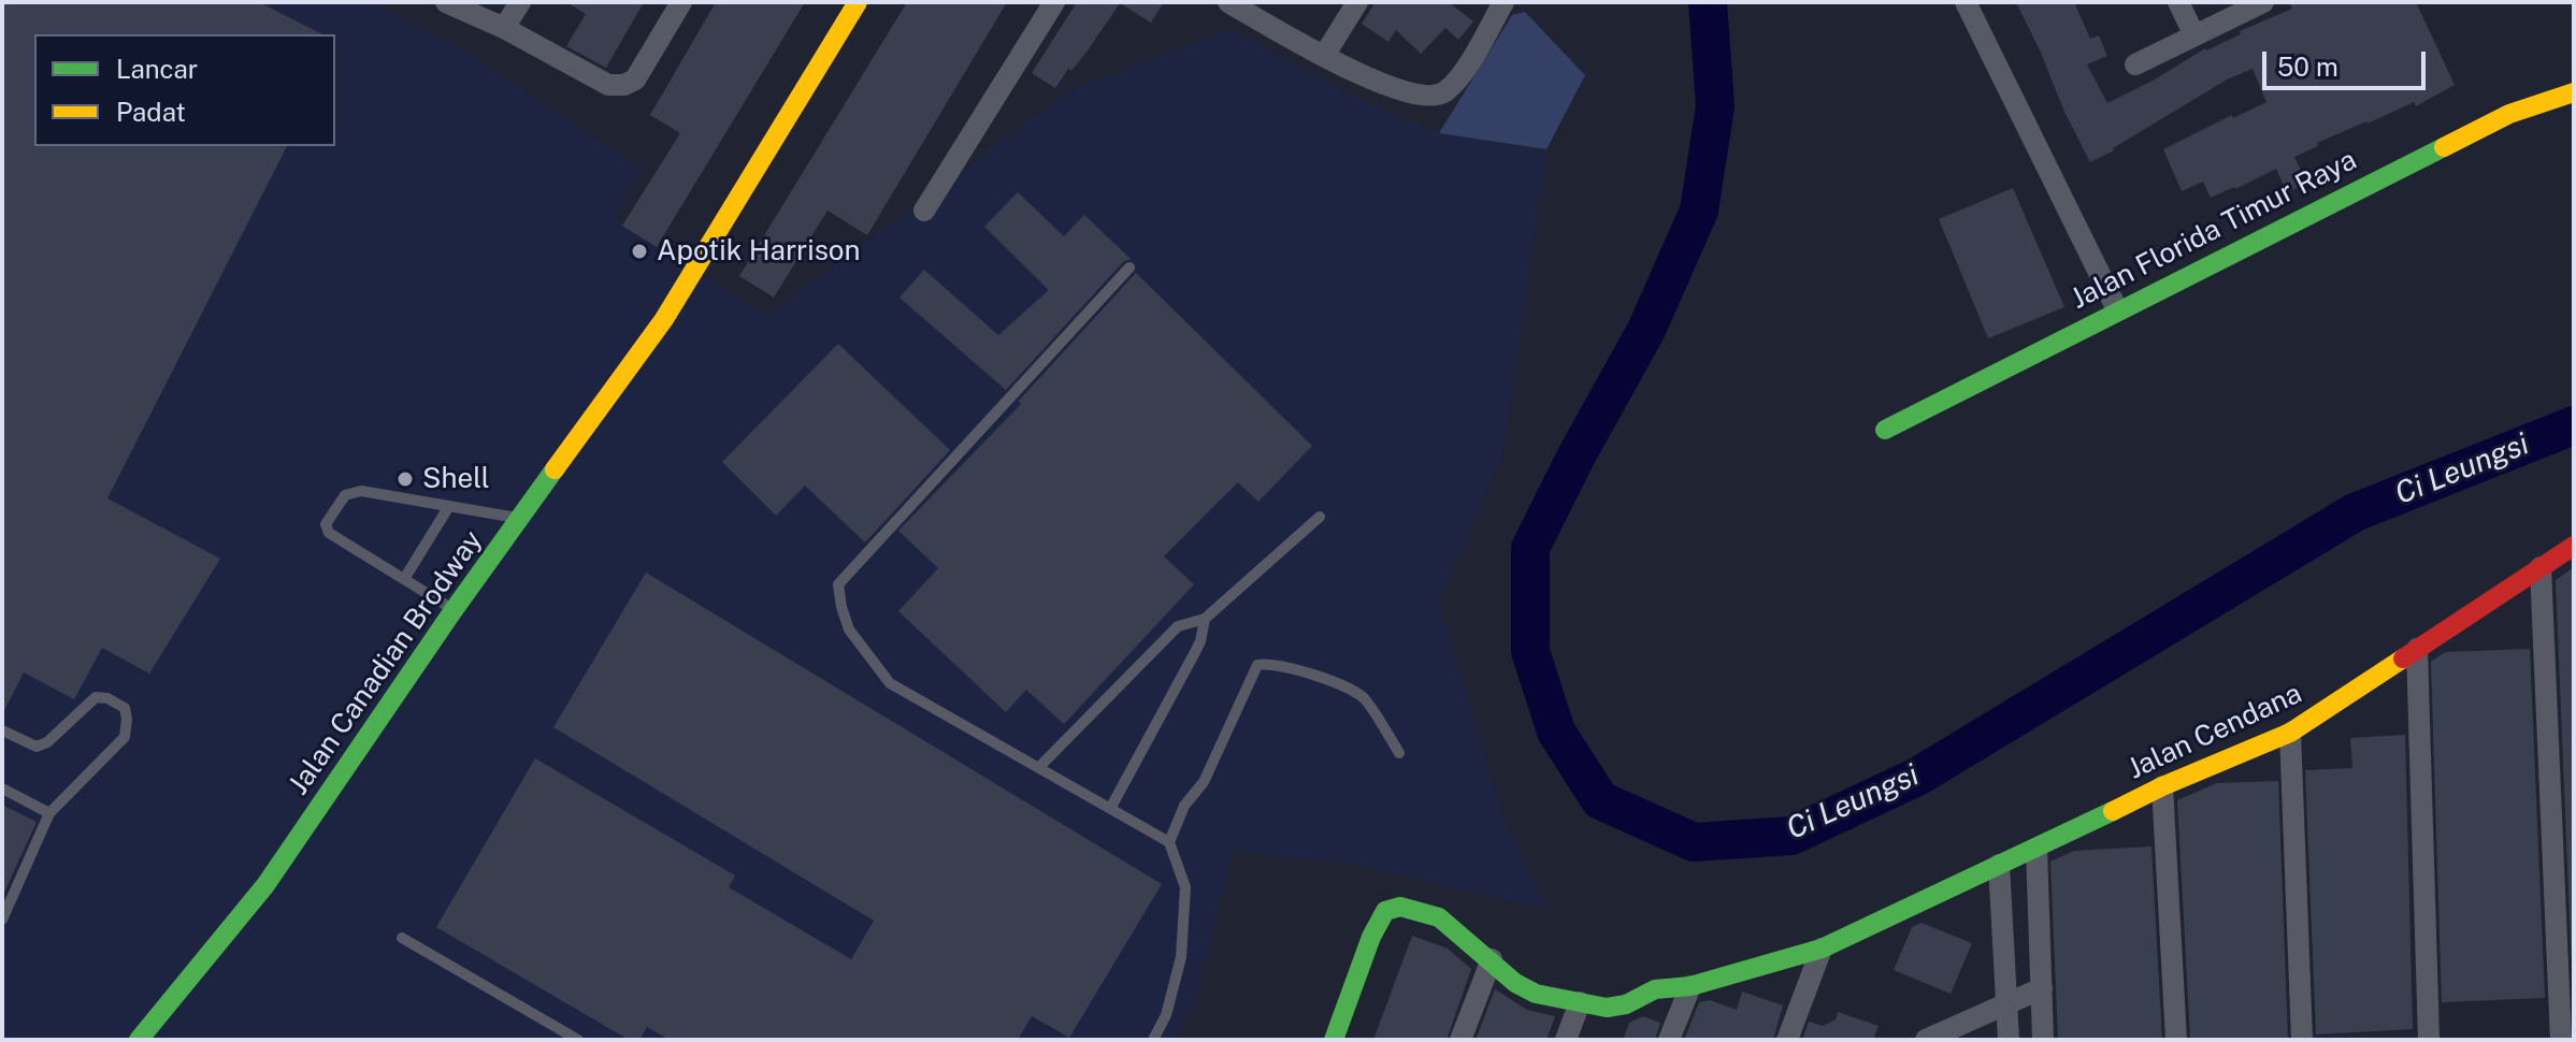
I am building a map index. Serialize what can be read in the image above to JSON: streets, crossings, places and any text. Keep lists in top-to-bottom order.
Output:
{
  "streets": {
    "street": ["Jalan Florida Timur Raya", "Jalan Canadian Brodway", "Jalan Cendana"]
  },
  "water": ["Ci Leungsi"],
  "places": ["Apotik Harrison", "Shell"],
  "legend": ["Lancar", "Padat"],
  "scale_bar": "50 m"
}
